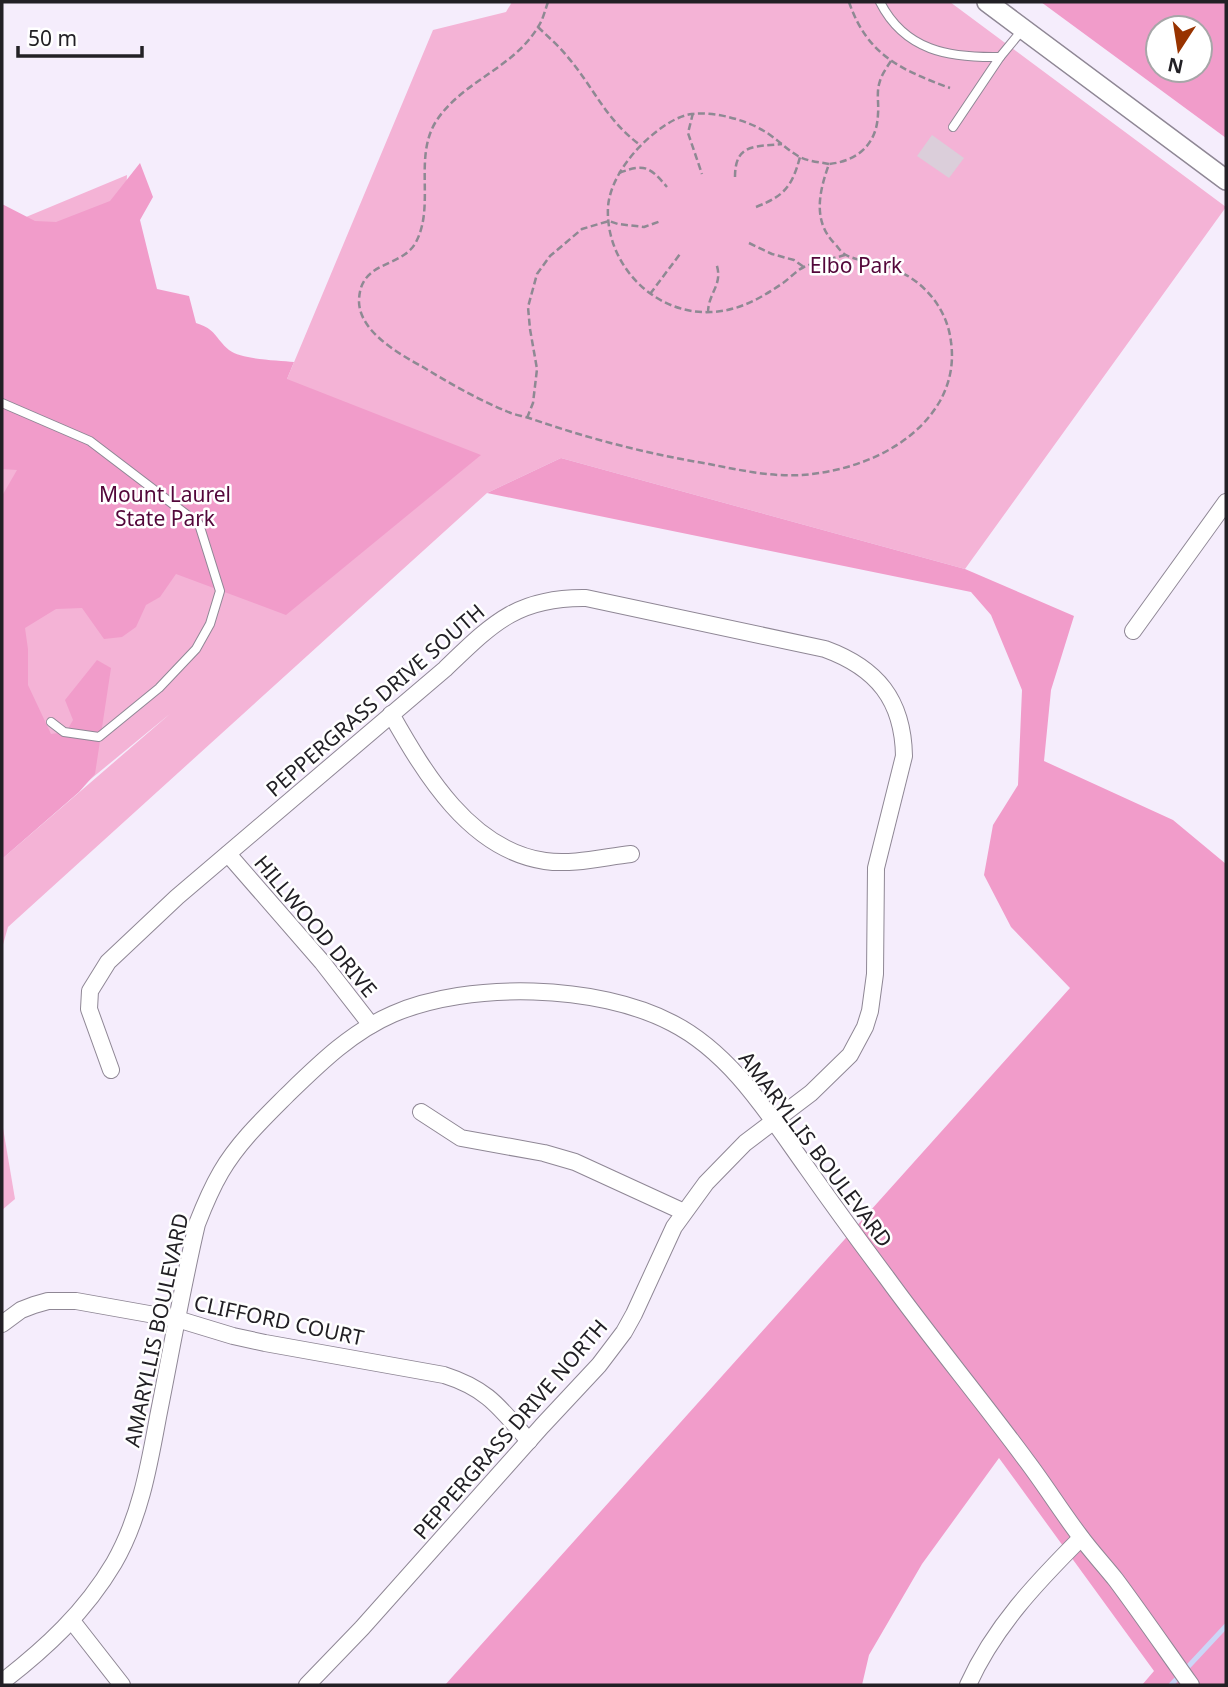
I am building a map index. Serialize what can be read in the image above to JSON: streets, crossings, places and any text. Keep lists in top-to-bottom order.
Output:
{
  "streets": {
    "street": [
      "PEPPERGRASS DRIVE SOUTH",
      "HILLWOOD DRIVE",
      "AMARYLLIS BOULEVARD",
      "CLIFFORD COURT",
      "PEPPERGRASS DRIVE NORTH"
    ]
  },
  "crossings": [
    ["PEPPERGRASS DRIVE SOUTH", "HILLWOOD DRIVE"],
    ["PEPPERGRASS DRIVE SOUTH", "AMARYLLIS BOULEVARD"],
    ["PEPPERGRASS DRIVE SOUTH", "PEPPERGRASS DRIVE NORTH"],
    ["HILLWOOD DRIVE", "AMARYLLIS BOULEVARD"],
    ["AMARYLLIS BOULEVARD", "CLIFFORD COURT"],
    ["AMARYLLIS BOULEVARD", "PEPPERGRASS DRIVE NORTH"],
    ["CLIFFORD COURT", "PEPPERGRASS DRIVE NORTH"]
  ],
  "parks": ["Elbo Park", "Mount Laurel State Park"],
  "scale_bar": "50 m",
  "north": "bottom"
}
